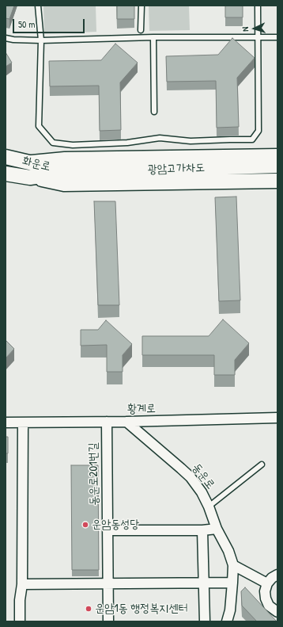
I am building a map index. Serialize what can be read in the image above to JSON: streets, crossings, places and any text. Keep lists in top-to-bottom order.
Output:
{
  "streets": {
    "street": [
      "화운로",
      "광암고가차도",
      "황계로",
      "동운로201번길",
      "동운로"
    ]
  },
  "crossings": [
    ["화운로", "광암고가차도"],
    ["황계로", "동운로201번길"],
    ["황계로", "동운로"]
  ],
  "places": ["운암동성당", "운암1동 행정복지센터"],
  "scale_bar": "50 m",
  "north": "left"
}
